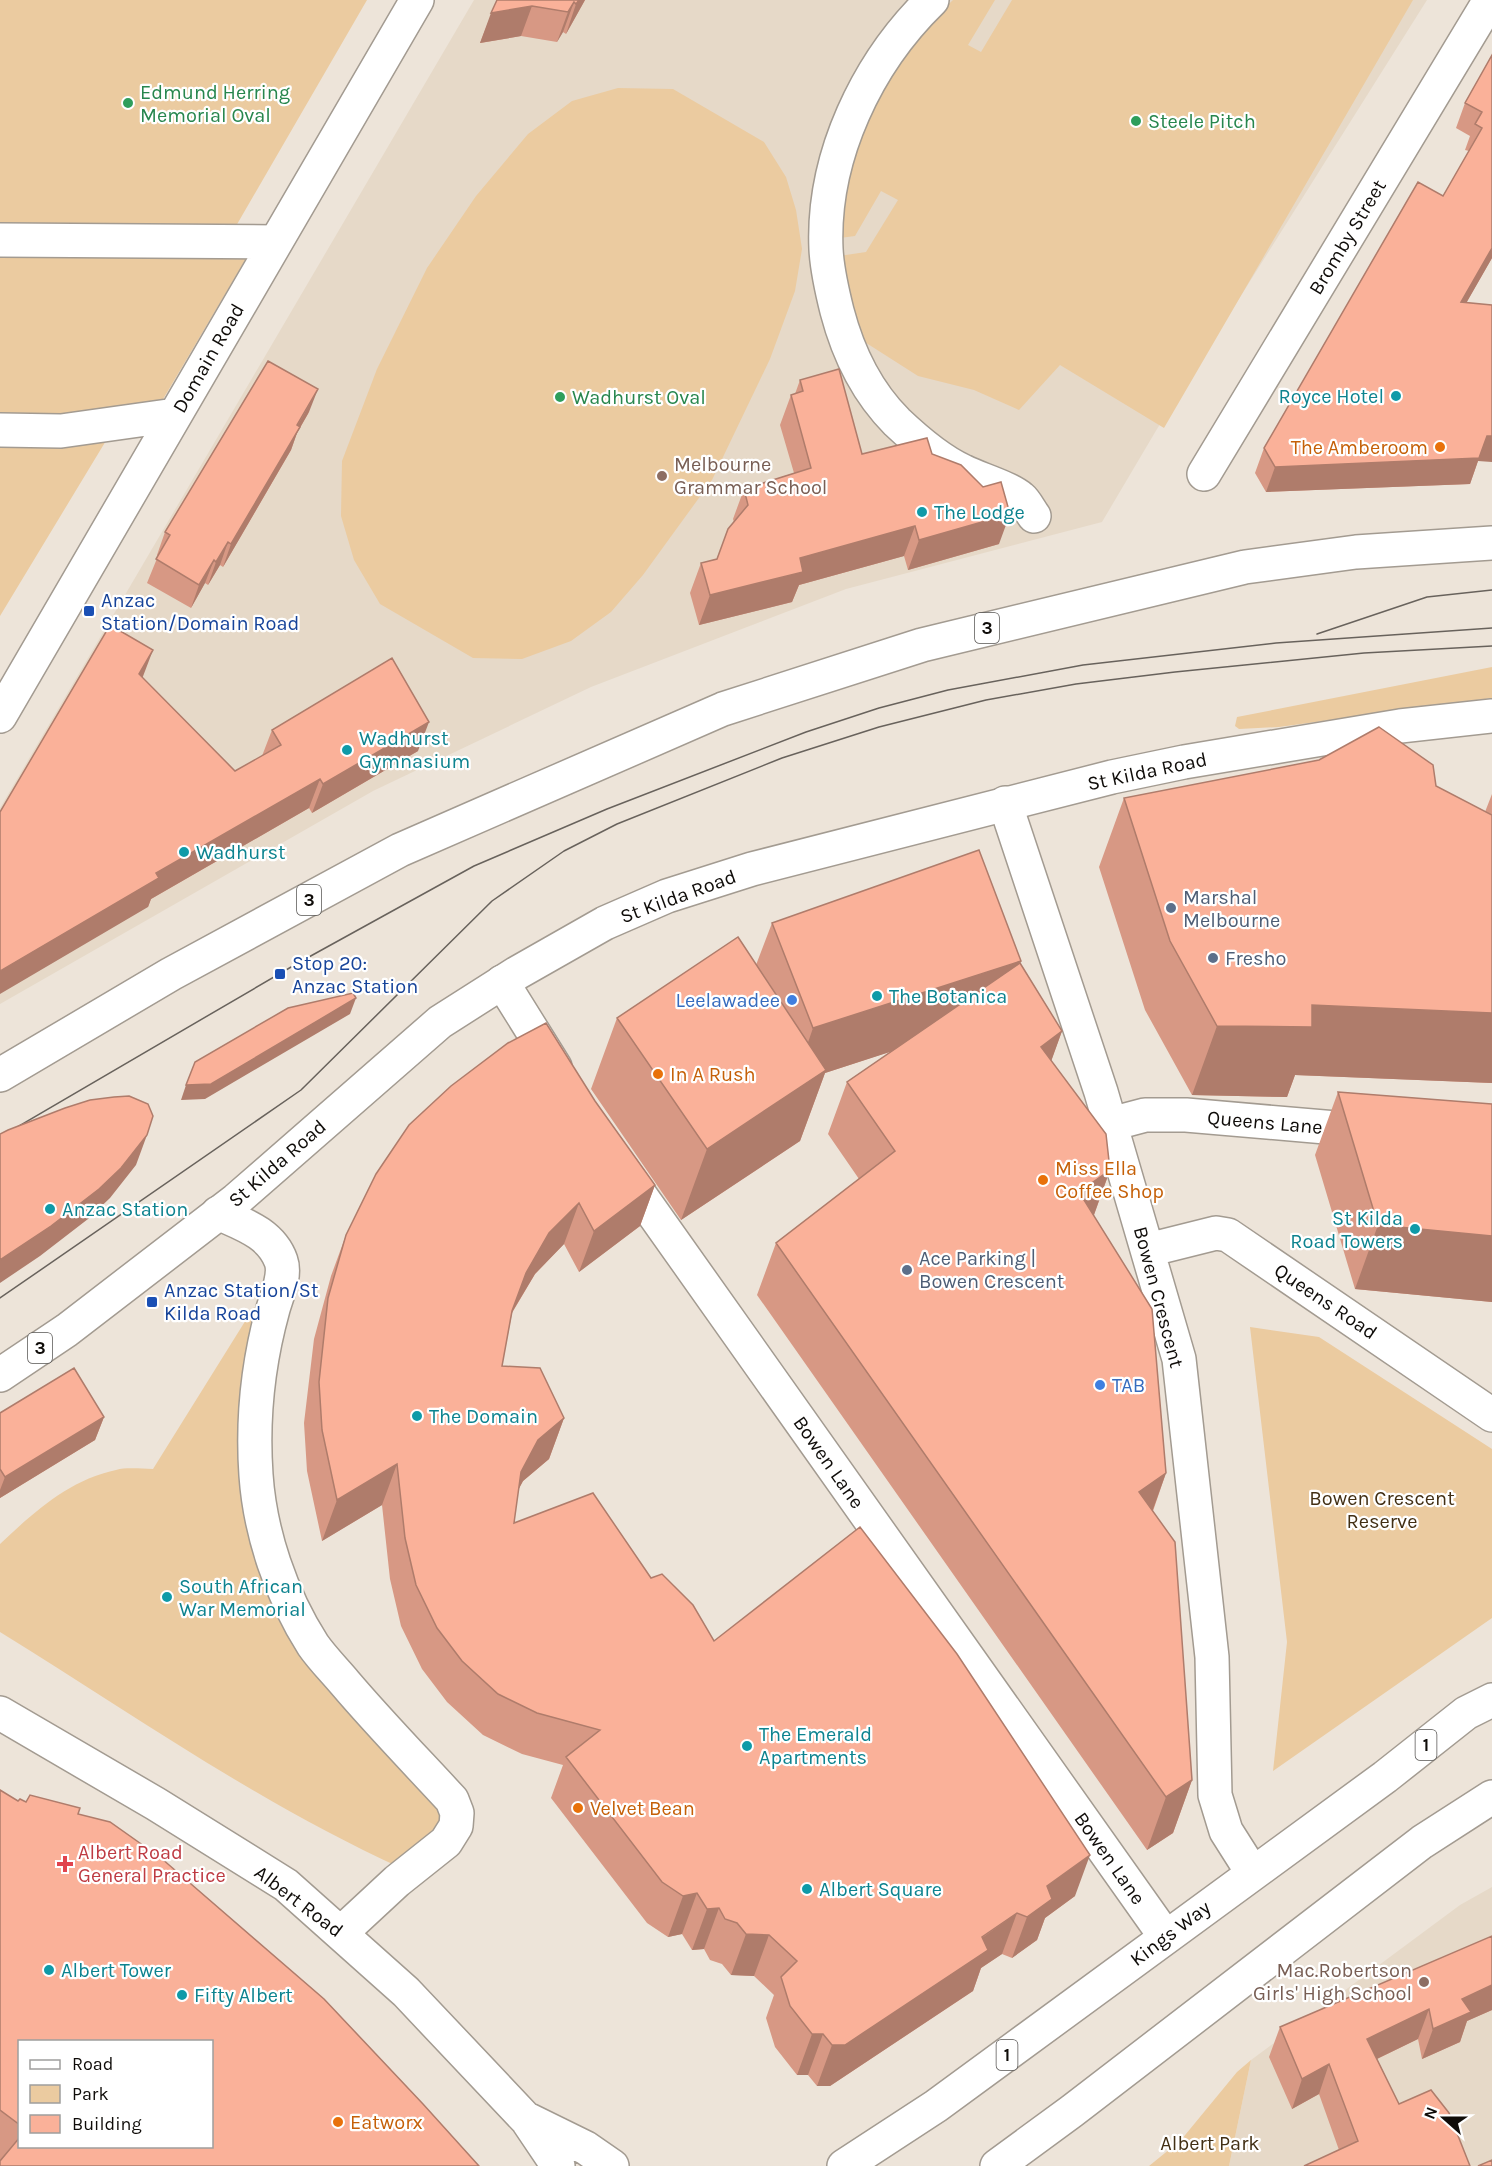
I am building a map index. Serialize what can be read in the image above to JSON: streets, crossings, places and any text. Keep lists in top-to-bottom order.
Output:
{
  "streets": {
    "main road": [
      "Bromby Street",
      "Domain Road",
      "3",
      "St Kilda Road",
      "Queens Lane",
      "Bowen Crescent",
      "Queens Road",
      "Bowen Lane",
      "1",
      "Albert Road",
      "Kings Way"
    ]
  },
  "crossings": [
    ["St Kilda Road", "Bowen Crescent"],
    ["Queens Lane", "Bowen Crescent"],
    ["Bowen Crescent", "Queens Road"],
    ["Bowen Crescent", "Kings Way"],
    ["Bowen Lane", "Kings Way"]
  ],
  "parks": ["Bowen Crescent Reserve", "Albert Park"],
  "places": {
    "other": [
      "Edmund Herring Memorial Oval",
      "Steele Pitch",
      "Royce Hotel",
      "Wadhurst Oval",
      "The Amberoom",
      "Melbourne Grammar School",
      "The Lodge",
      "Wadhurst Gymnasium",
      "Wadhurst",
      "Marshal Melbourne",
      "Fresho",
      "The Botanica",
      "Leelawadee",
      "In A Rush",
      "Miss Ella Coffee Shop",
      "Anzac Station",
      "St Kilda Road Towers",
      "Ace Parking | Bowen Crescent",
      "TAB",
      "The Domain",
      "South African War Memorial",
      "The Emerald Apartments",
      "Velvet Bean",
      "Albert Square",
      "Albert Tower",
      "Mac.Robertson Girls' High School",
      "Fifty Albert",
      "Eatworx"
    ],
    "transit": ["Anzac Station/Domain Road", "Stop 20: Anzac Station", "Anzac Station/St Kilda Road"],
    "health": ["Albert Road General Practice"]
  },
  "legend": ["Road", "Park", "Building"],
  "north": "left"
}
